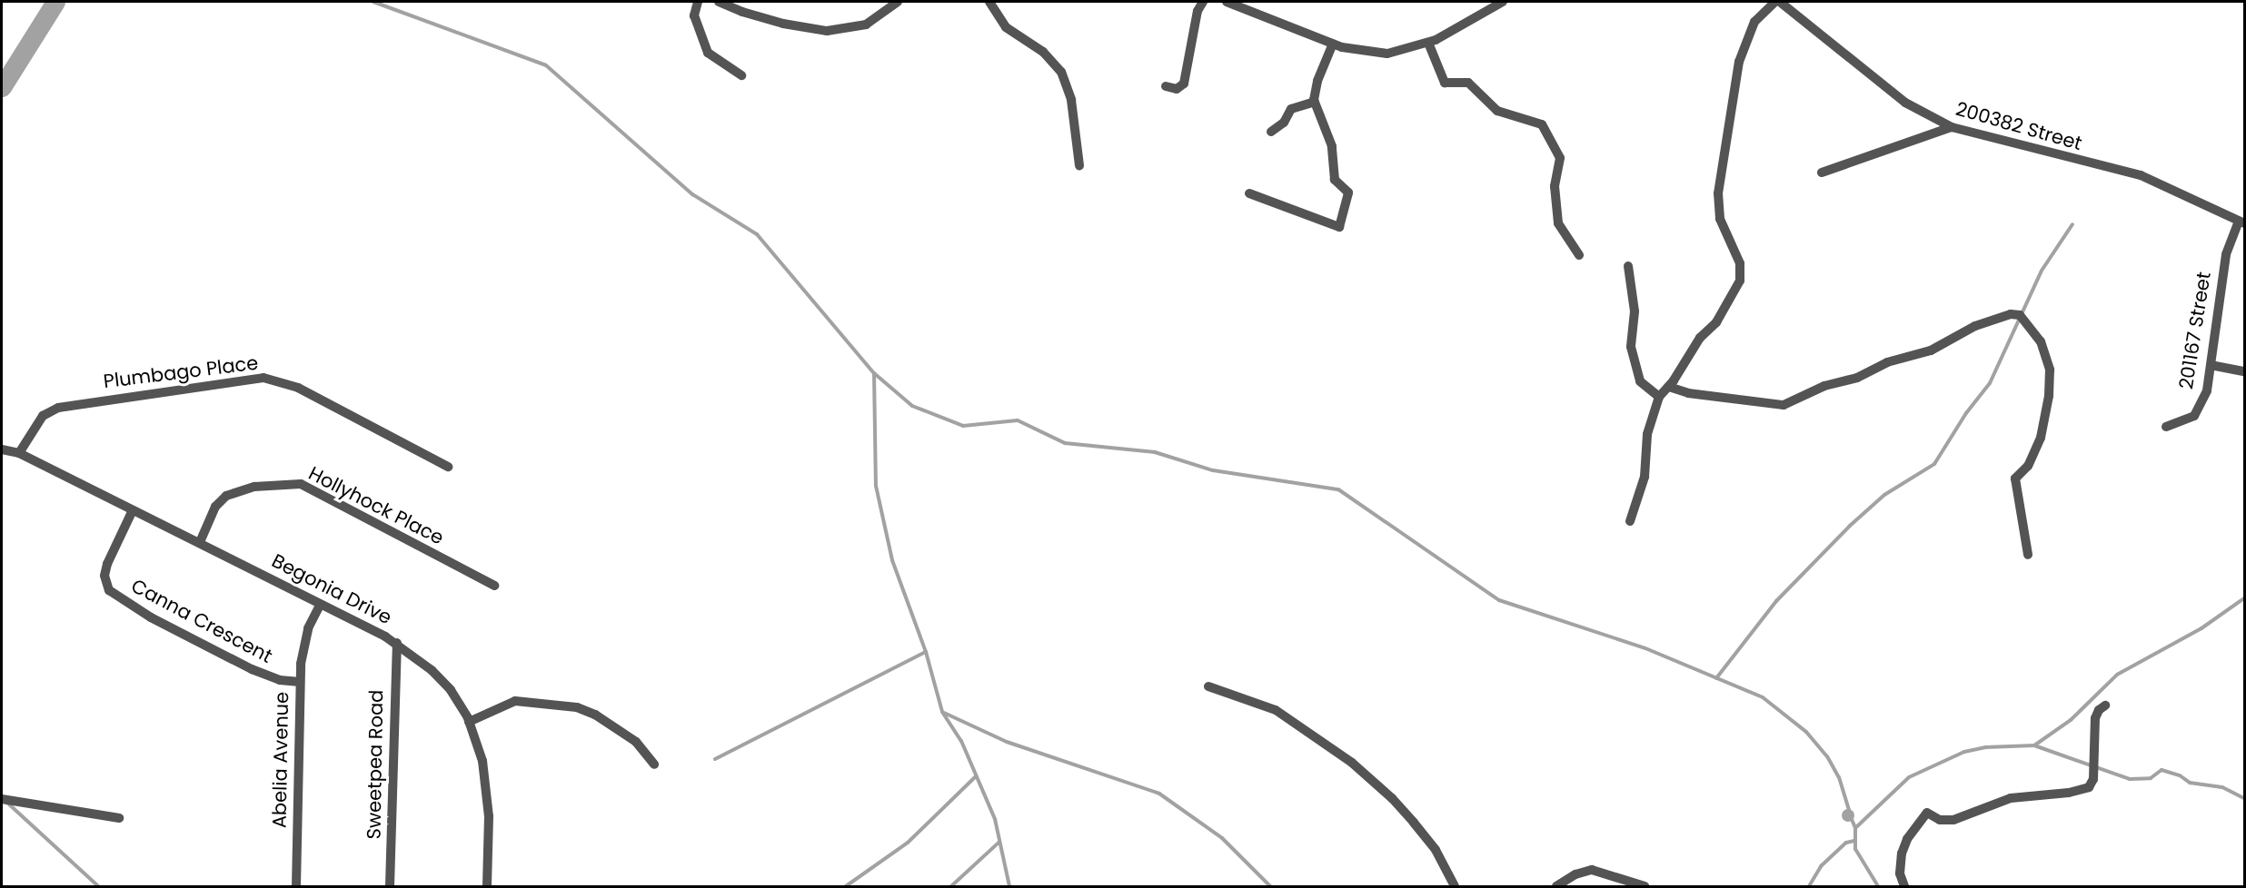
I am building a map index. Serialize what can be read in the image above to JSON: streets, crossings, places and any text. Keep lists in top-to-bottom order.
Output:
{
  "streets": {
    "street": [
      "200382 Street",
      "201167 Street",
      "Plumbago Place",
      "Hollyhock Place",
      "Begonia Drive",
      "Canna Crescent",
      "Abelia Avenue",
      "Sweetpea Road"
    ]
  },
  "crossings": [
    ["200382 Street", "201167 Street"],
    ["Plumbago Place", "Begonia Drive"],
    ["Hollyhock Place", "Begonia Drive"],
    ["Begonia Drive", "Canna Crescent"],
    ["Begonia Drive", "Abelia Avenue"],
    ["Begonia Drive", "Sweetpea Road"],
    ["Canna Crescent", "Abelia Avenue"]
  ]
}
